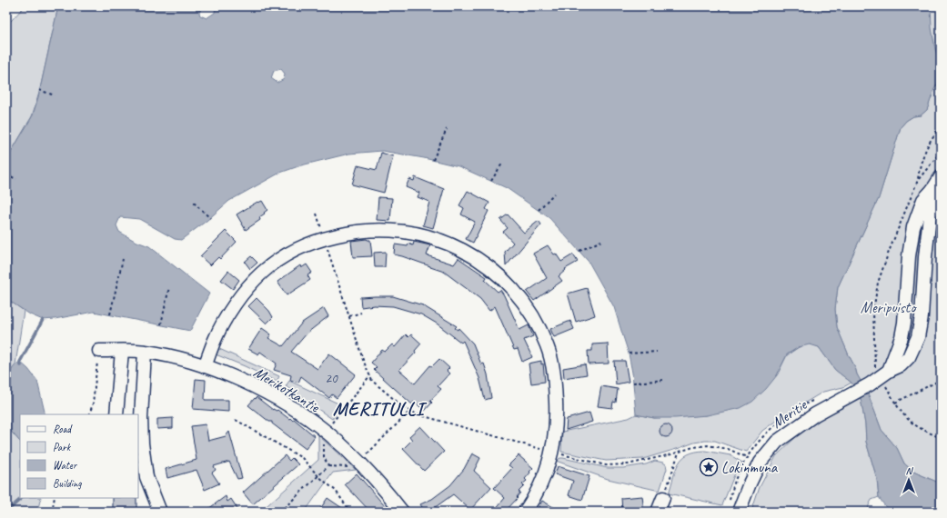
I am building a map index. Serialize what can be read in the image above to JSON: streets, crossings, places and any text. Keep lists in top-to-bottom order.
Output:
{
  "streets": {
    "street": ["Merikotkantie", "Meritie"]
  },
  "districts": ["MERITULLI"],
  "parks": ["Meripuisto"],
  "places": {
    "place": ["Lokinmuna"]
  },
  "house_numbers": ["20"],
  "legend": [
    "Road",
    "Park",
    "Water",
    "Building"
  ],
  "north": "top"
}
